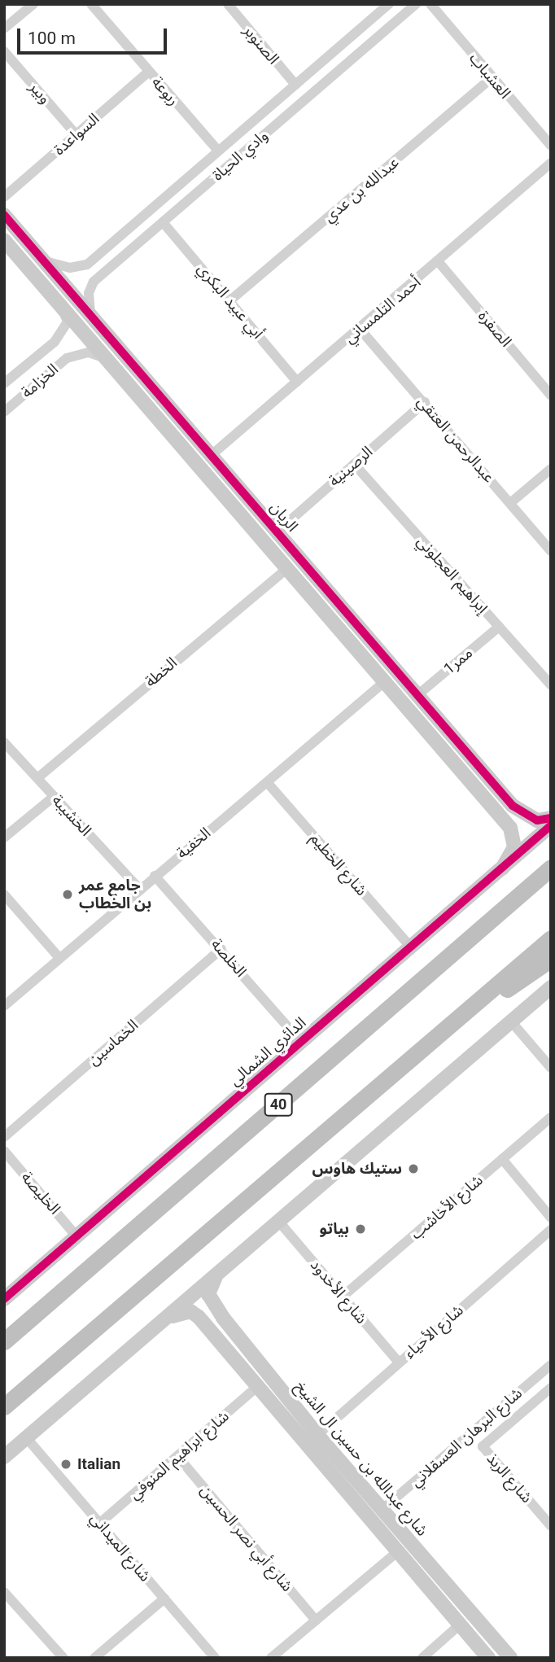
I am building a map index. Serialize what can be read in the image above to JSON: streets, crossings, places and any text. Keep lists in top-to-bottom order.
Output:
{
  "streets": {
    "highway": ["40"],
    "street": [
      "الصنوبر",
      "العشباب",
      "ربوعة",
      "وبير",
      "السواعدة",
      "وادي الحياة",
      "عبدالله بن عدي",
      "أبي عبيد البكري",
      "أحمد التلمساني",
      "الصفرة",
      "الخزامة",
      "عبدالرحمن العتقي",
      "الرصينية",
      "الريان",
      "إبراهيم العجلوني",
      "ممر1",
      "الخطة",
      "الخشيبة",
      "الخفية",
      "شارع الخطيم",
      "الخلصة",
      "الخماسين",
      "الدائري الشمالي",
      "الخليصة",
      "شارع الأخاشب",
      "شارع الأخدود",
      "شارع الأحياء",
      "شارع البرهان العسقلاني",
      "شارع ابراهيم المنوفي",
      "شارع عبدالله بن حسين ال الشيخ",
      "شارع الربذ",
      "شارع أبي نصر الحسين",
      "شارع الميداني"
    ]
  },
  "crossings": [
    ["الصنوبر", "وادي الحياة"],
    ["العشباب", "عبدالله بن عدي"],
    ["ربوعة", "السواعدة"],
    ["ربوعة", "وادي الحياة"],
    ["وبير", "السواعدة"],
    ["وادي الحياة", "أبي عبيد البكري"],
    ["وادي الحياة", "الريان"],
    ["عبدالله بن عدي", "أبي عبيد البكري"],
    ["أبي عبيد البكري", "أحمد التلمساني"],
    ["أحمد التلمساني", "الصفرة"],
    ["أحمد التلمساني", "عبدالرحمن العتقي"],
    ["أحمد التلمساني", "الريان"],
    ["الخزامة", "الريان"],
    ["عبدالرحمن العتقي", "الرصينية"],
    ["الرصينية", "الريان"],
    ["الرصينية", "إبراهيم العجلوني"],
    ["الريان", "ممر1"],
    ["الريان", "الخطة"],
    ["الريان", "الخفية"],
    ["إبراهيم العجلوني", "ممر1"],
    ["الخطة", "الخشيبة"],
    ["الخشيبة", "الخفية"],
    ["الخفية", "شارع الخطيم"],
    ["الخفية", "الخلصة"],
    ["شارع الخطيم", "الدائري الشمالي"],
    ["الخلصة", "الخماسين"],
    ["الخلصة", "الدائري الشمالي"],
    ["الدائري الشمالي", "الخليصة"],
    ["شارع الأخاشب", "شارع الأخدود"],
    ["شارع الأخدود", "شارع الأحياء"],
    ["شارع الأحياء", "شارع عبدالله بن حسين ال الشيخ"],
    ["شارع البرهان العسقلاني", "شارع عبدالله بن حسين ال الشيخ"],
    ["شارع ابراهيم المنوفي", "شارع عبدالله بن حسين ال الشيخ"],
    ["شارع ابراهيم المنوفي", "شارع أبي نصر الحسين"],
    ["شارع ابراهيم المنوفي", "شارع الميداني"]
  ],
  "places": [
    "جامع عمر بن الخطاب",
    "ستيك هاوس",
    "بياتو",
    "Italian"
  ],
  "scale_bar": "100 m"
}
